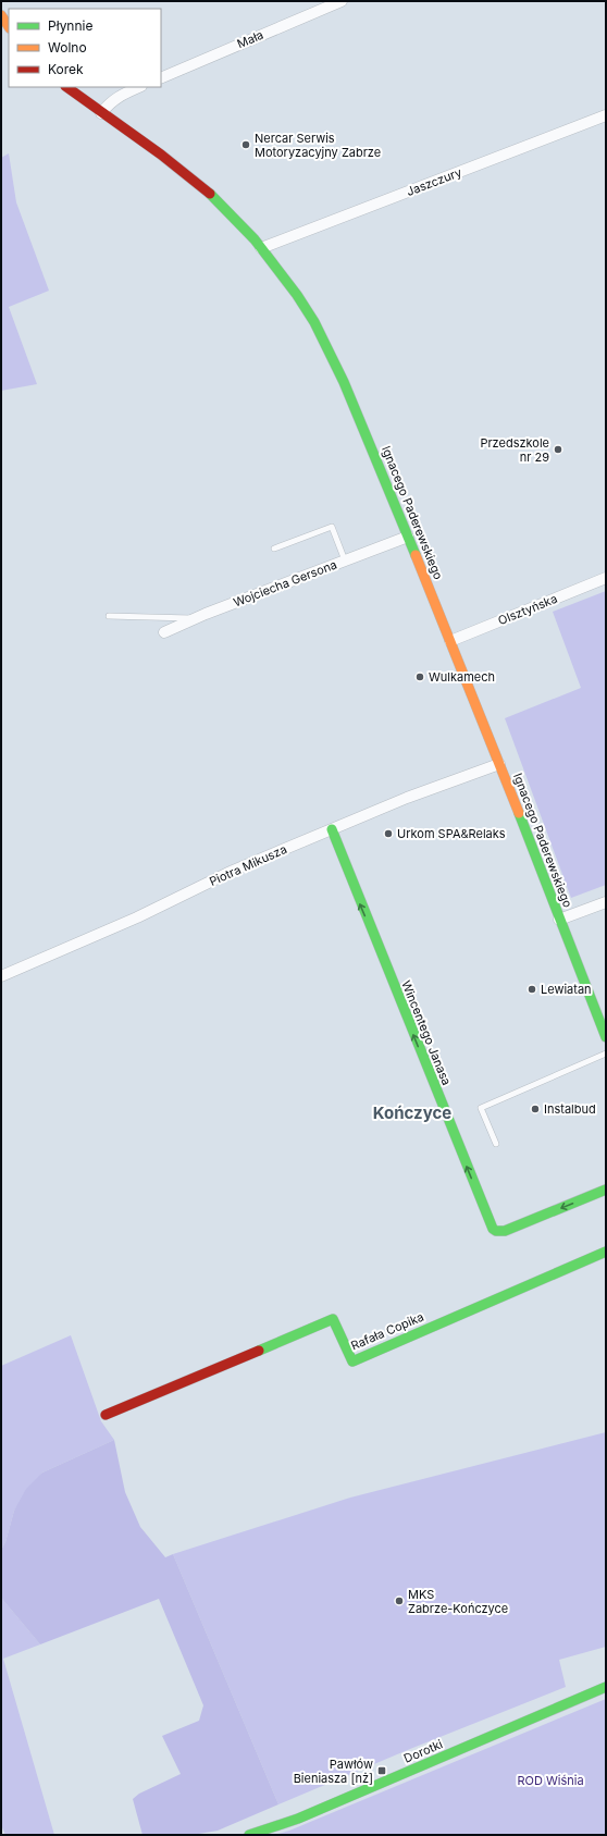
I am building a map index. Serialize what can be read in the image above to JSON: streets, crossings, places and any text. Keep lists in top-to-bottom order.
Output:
{
  "streets": {
    "street": [
      "Mała",
      "Jaszczury",
      "Ignacego Paderewskiego",
      "Wojciecha Gersona",
      "Olsztyńska",
      "Piotra Mikusza",
      "Wincentego Janasa",
      "Rafała Copika",
      "Dorotki"
    ]
  },
  "crossings": [
    ["Jaszczury", "Ignacego Paderewskiego"],
    ["Ignacego Paderewskiego", "Wojciecha Gersona"],
    ["Ignacego Paderewskiego", "Olsztyńska"],
    ["Ignacego Paderewskiego", "Piotra Mikusza"],
    ["Piotra Mikusza", "Wincentego Janasa"]
  ],
  "one_way": ["Wincentego Janasa"],
  "districts": ["Kończyce"],
  "parks": ["ROD Wiśnia"],
  "places": {
    "other": [
      "Nercar Serwis Motoryzacyjny Zabrze",
      "Przedszkole nr 29",
      "Wulkamech",
      "Urkom SPA&Relaks",
      "Lewiatan",
      "Instalbud",
      "MKS Zabrze-Kończyce"
    ],
    "transit": ["Pawłów Bieniasza [nż]"]
  },
  "legend": ["Płynnie", "Wolno", "Korek"]
}
